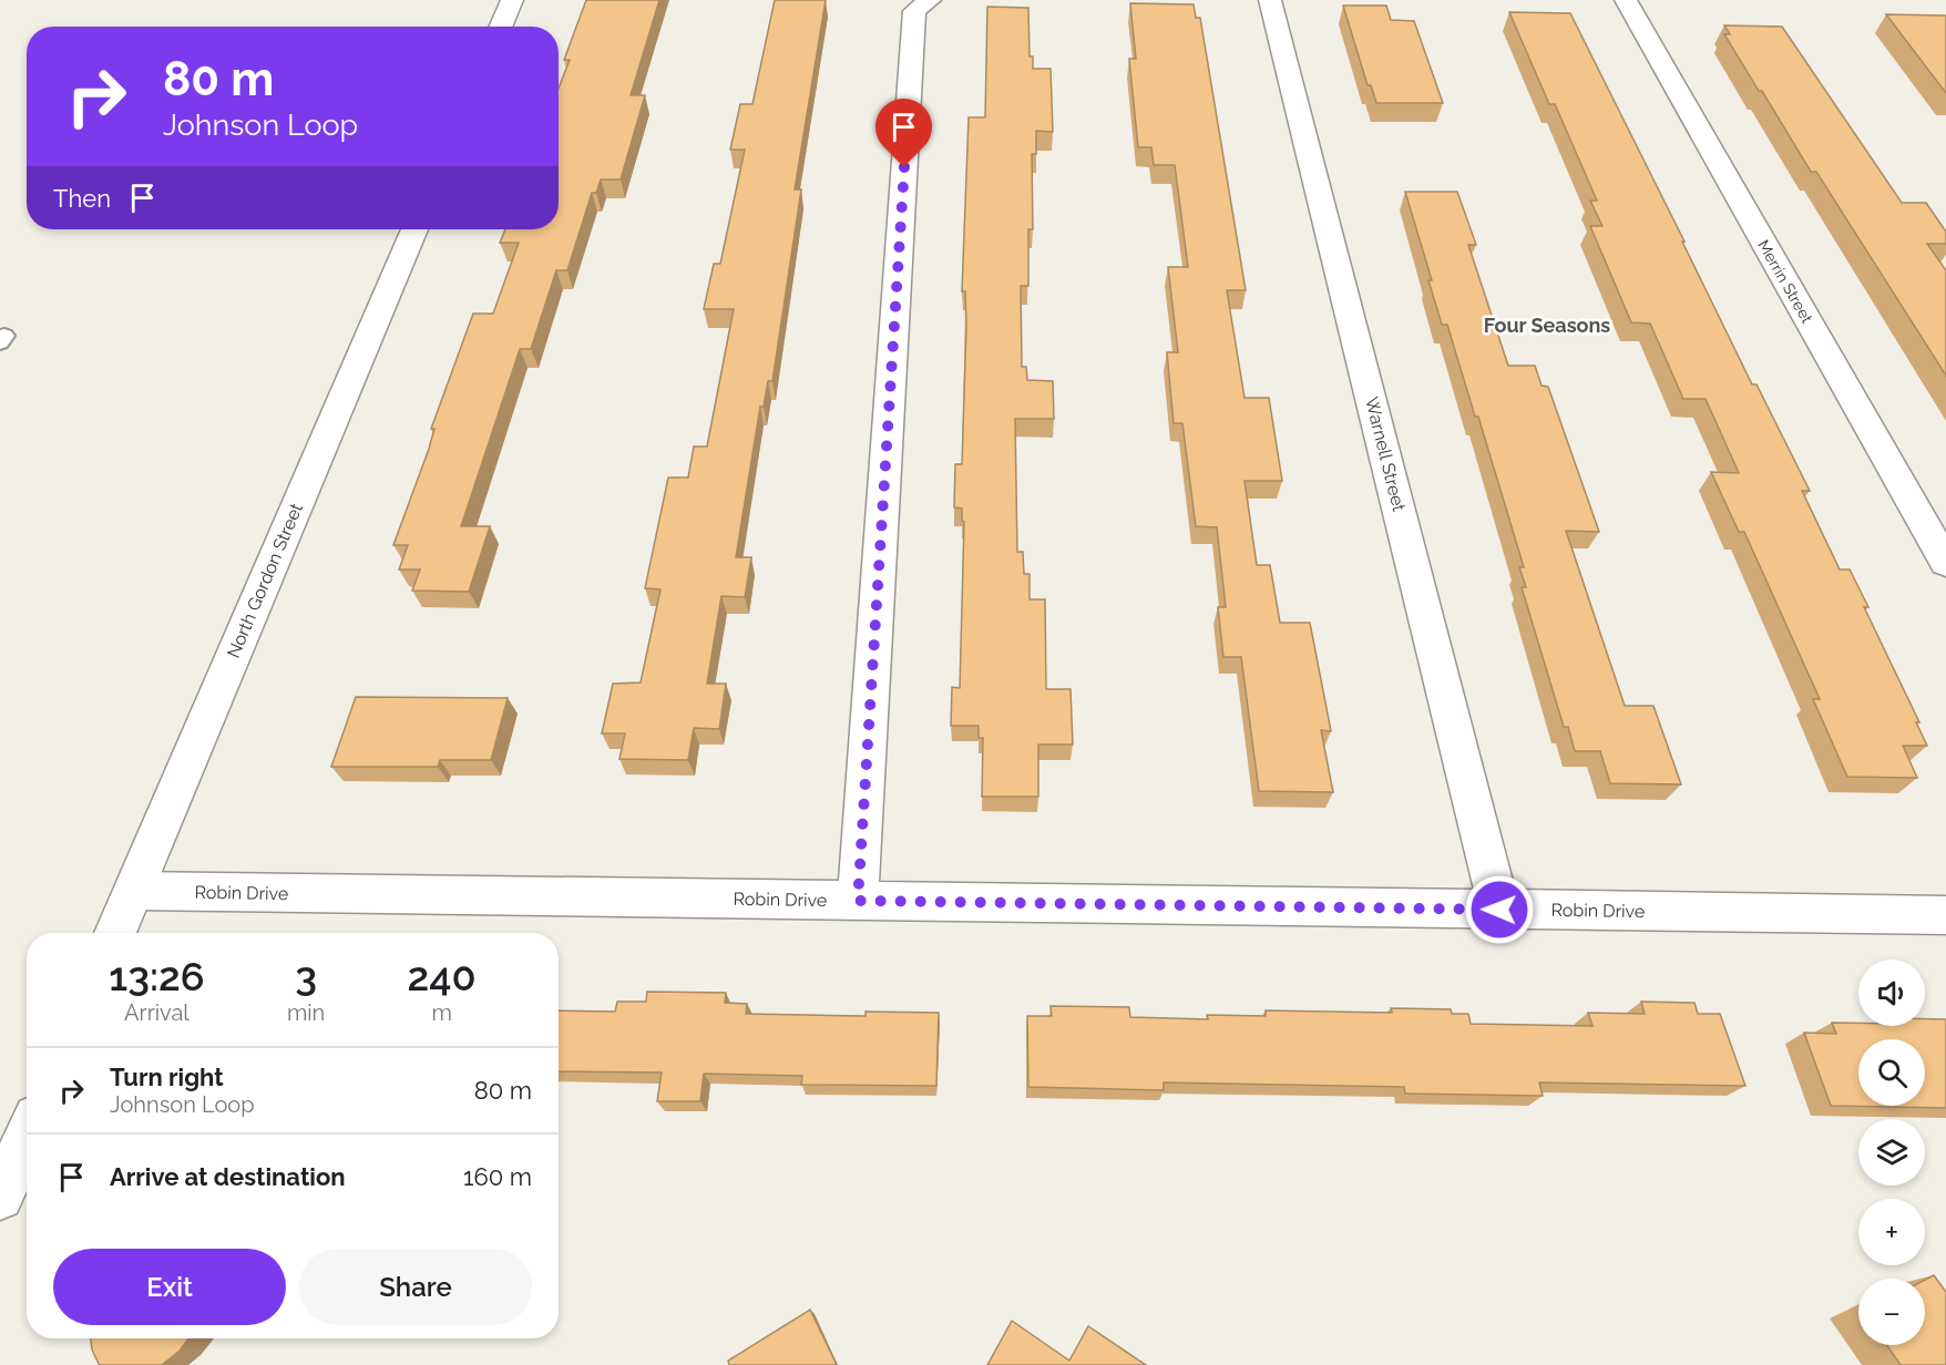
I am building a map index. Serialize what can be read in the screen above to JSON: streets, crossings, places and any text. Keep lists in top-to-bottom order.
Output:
{
  "streets": {
    "street": [
      "Merrin Street",
      "Warnell Street",
      "North Gordon Street",
      "Robin Drive"
    ]
  },
  "crossings": [
    ["Warnell Street", "Robin Drive"],
    ["North Gordon Street", "Robin Drive"]
  ],
  "districts": ["Four Seasons"],
  "page": {
    "turn": ["80 m", "Johnson Loop"],
    "then": "Then",
    "eta": [
      "13:26",
      "Arrival",
      "3",
      "min",
      "240",
      "m"
    ],
    "map_buttons": ["+", "−"],
    "list": [
      {
        "name": "Turn right",
        "note": "Johnson Loop",
        "value": "80 m"
      },
      {
        "name": "Arrive at destination",
        "value": "160 m"
      }
    ],
    "buttons": ["Exit", "Share"]
  }
}
